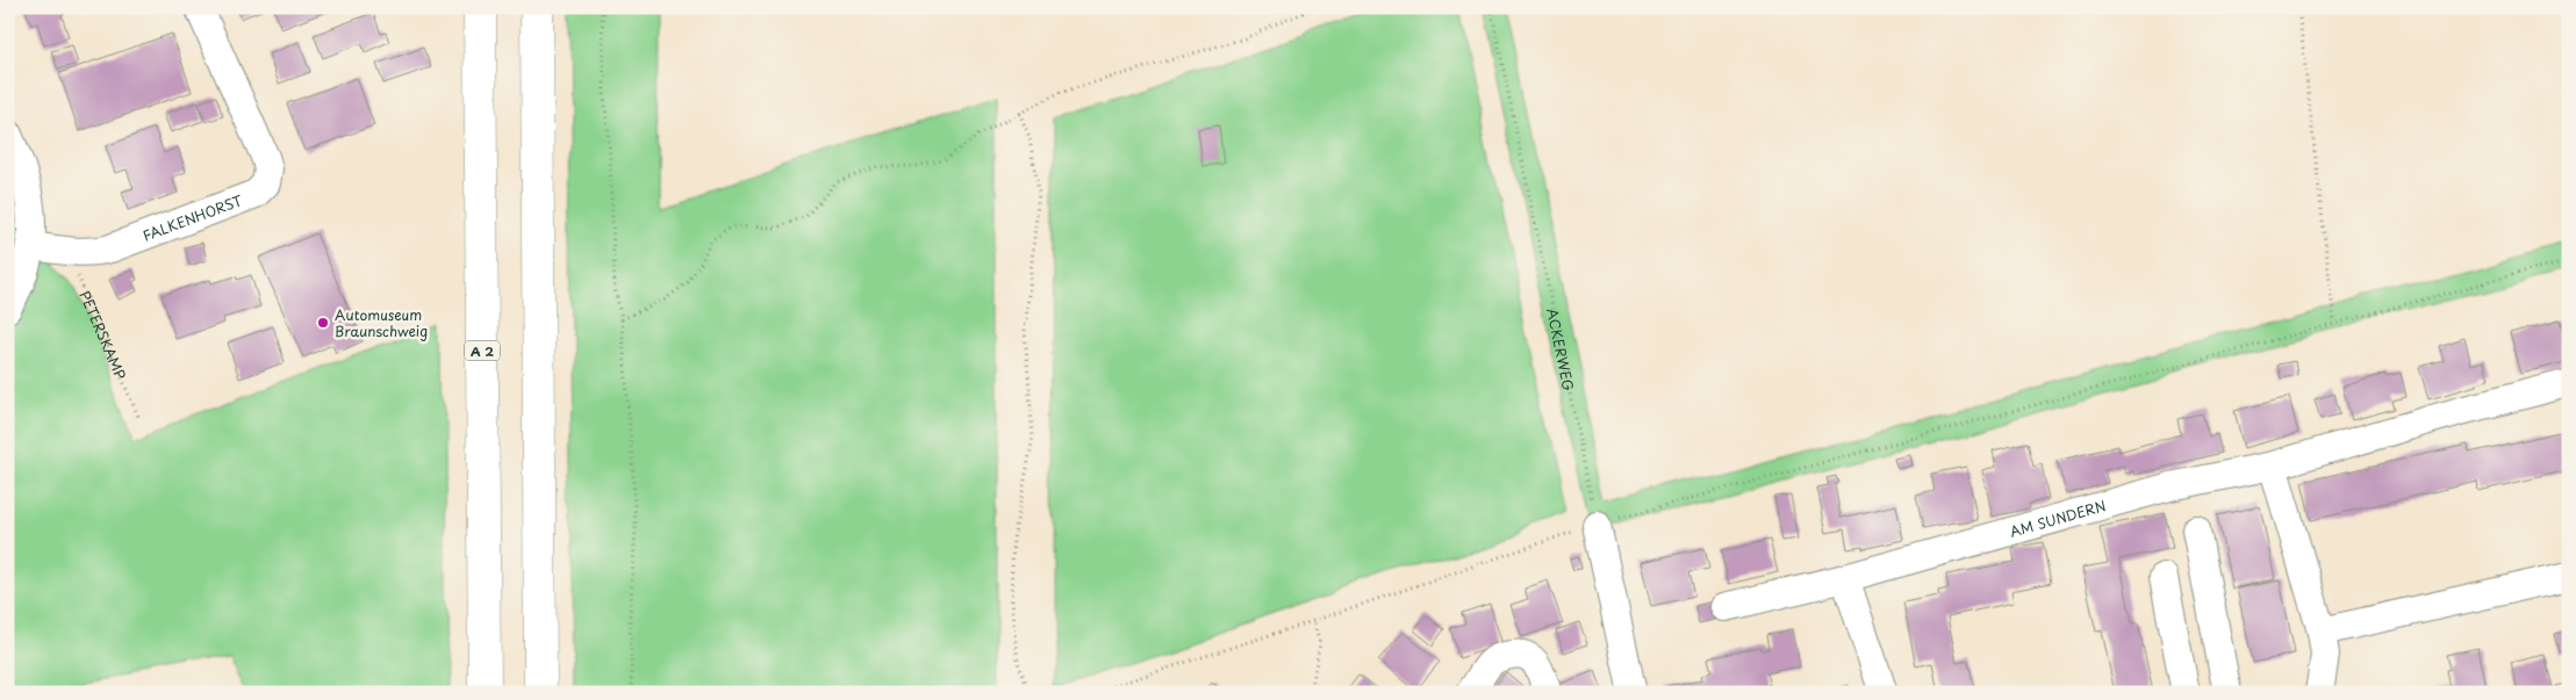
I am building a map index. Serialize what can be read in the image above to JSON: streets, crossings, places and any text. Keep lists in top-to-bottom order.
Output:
{
  "streets": {
    "highway": ["A 2"],
    "street": ["FALKENHORST", "AM SUNDERN"],
    "path": ["PETERSKAMP", "ACKERWEG"]
  },
  "crossings": [
    ["FALKENHORST", "PETERSKAMP"]
  ],
  "places": ["Automuseum Braunschweig"]
}
